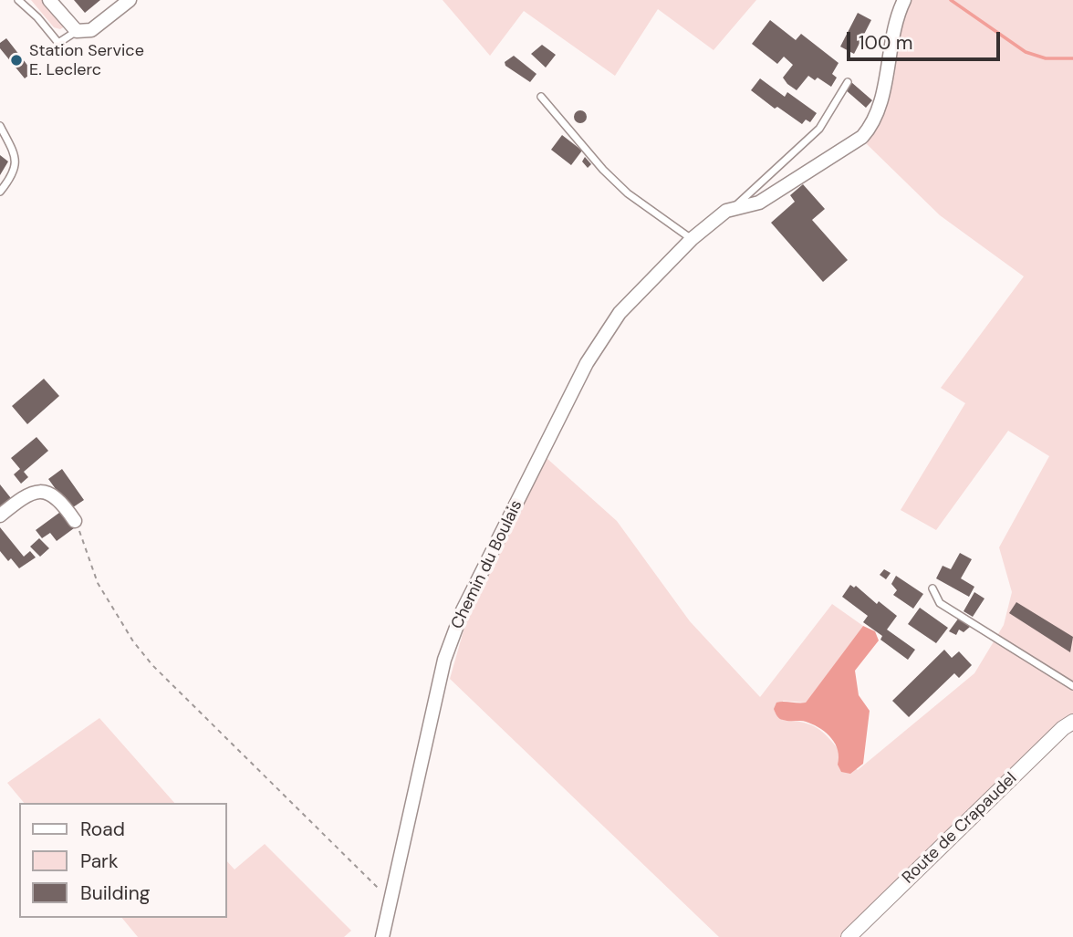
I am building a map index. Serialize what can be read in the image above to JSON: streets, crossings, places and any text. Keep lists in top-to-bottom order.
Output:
{
  "streets": {
    "street": ["Chemin du Boulais", "Route de Crapaudel"]
  },
  "places": ["Station Service E. Leclerc"],
  "legend": ["Road", "Park", "Building"],
  "scale_bar": "100 m"
}
